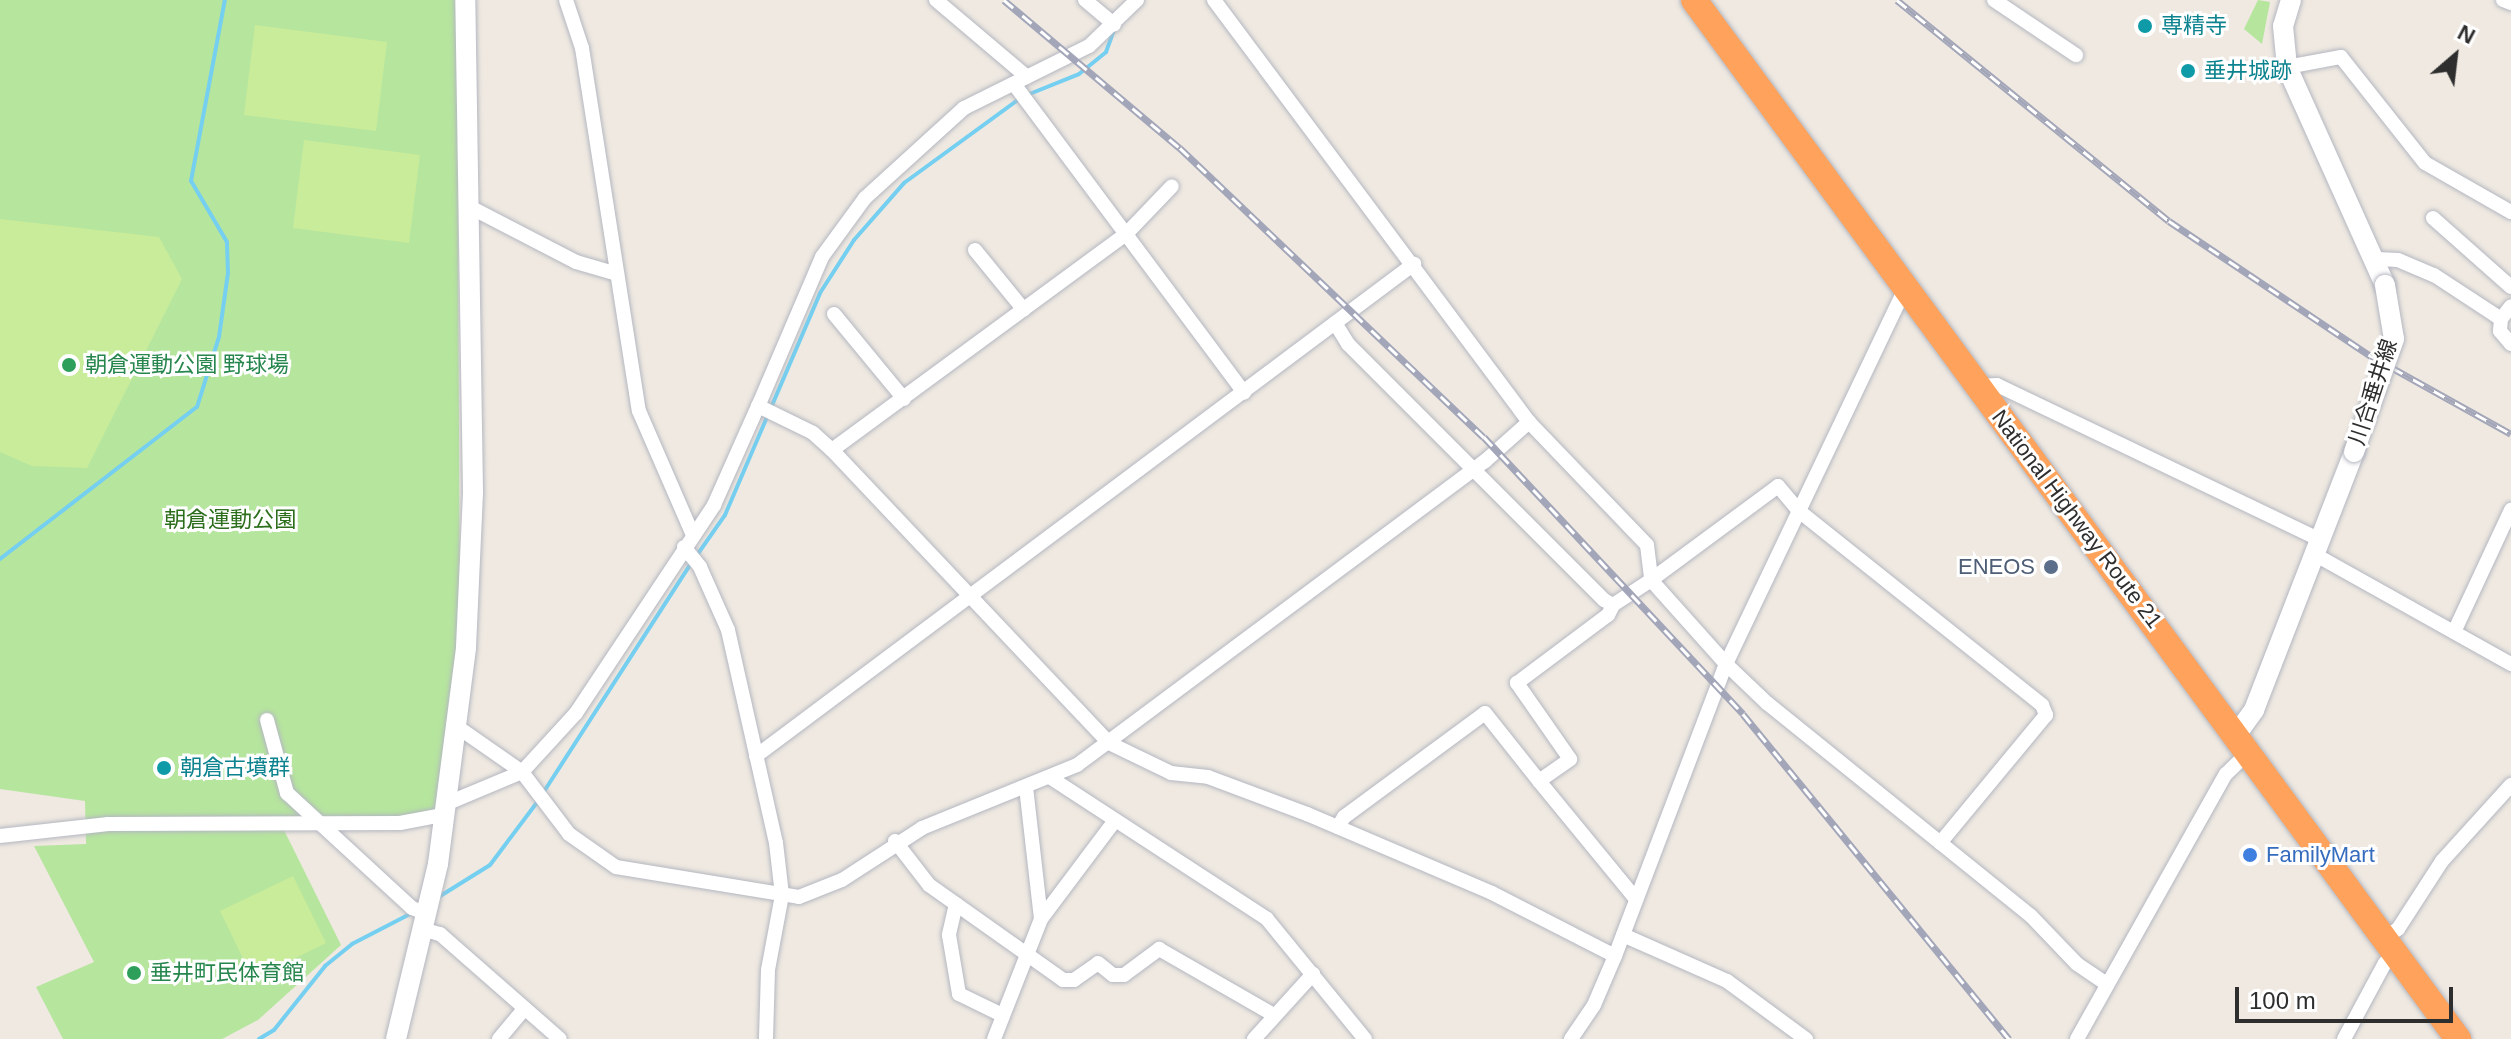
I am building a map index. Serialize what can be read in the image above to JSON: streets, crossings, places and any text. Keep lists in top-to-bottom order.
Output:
{
  "streets": {
    "highway": ["National Highway Route 21"],
    "street": ["川合垂井線"]
  },
  "crossings": [
    ["川合垂井線", "National Highway Route 21"]
  ],
  "parks": ["朝倉運動公園"],
  "places": [
    "専精寺",
    "垂井城跡",
    "朝倉運動公園 野球場",
    "ENEOS",
    "朝倉古墳群",
    "FamilyMart",
    "垂井町民体育館"
  ],
  "scale_bar": "100 m",
  "north": "top right"
}
